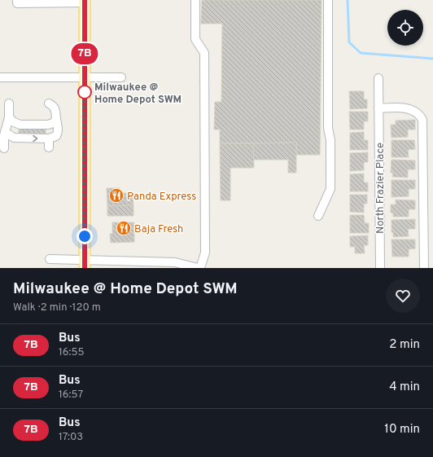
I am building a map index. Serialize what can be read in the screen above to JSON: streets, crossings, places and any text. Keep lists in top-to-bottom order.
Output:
{
  "streets": {
    "street": ["North Frazier Place"]
  },
  "places": {
    "other": ["Milwaukee @ Home Depot SWM"],
    "restaurant": ["Panda Express", "Baja Fresh"]
  },
  "lines": ["bus line 7B"],
  "page": {
    "on_map": "7B",
    "heading": ["Milwaukee @ Home Depot SWM", "Walk · 2 min · 120 m"],
    "list": [
      {
        "mark": "7B",
        "name": "Bus",
        "note": "16:55",
        "value": "2 min"
      },
      {
        "mark": "7B",
        "name": "Bus",
        "note": "16:57",
        "value": "4 min"
      },
      {
        "mark": "7B",
        "name": "Bus",
        "note": "17:03",
        "value": "10 min"
      }
    ]
  }
}
